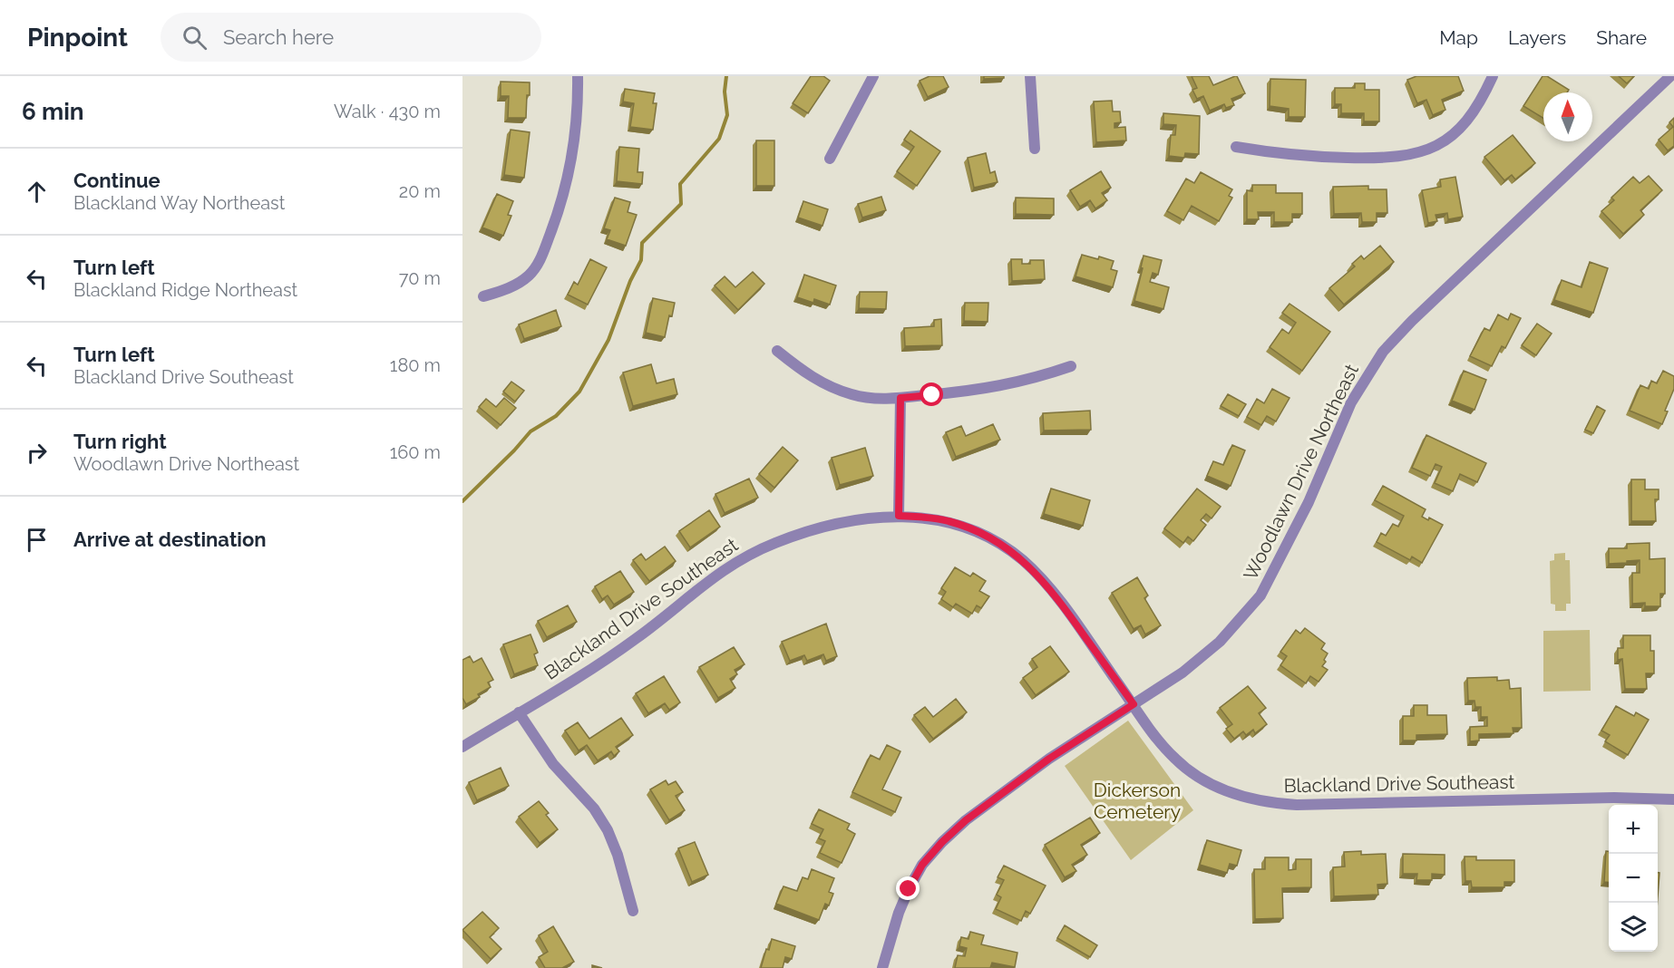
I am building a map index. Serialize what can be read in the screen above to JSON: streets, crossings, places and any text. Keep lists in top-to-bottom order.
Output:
{
  "streets": {
    "street": ["Woodlawn Drive Northeast", "Blackland Drive Southeast"]
  },
  "crossings": [
    ["Woodlawn Drive Northeast", "Blackland Drive Southeast"]
  ],
  "parks": ["Dickerson Cemetery"],
  "north": "top",
  "page": {
    "header": "Pinpoint",
    "search": "Search here",
    "nav": ["Map", "Layers", "Share"],
    "heading": ["6 min", "Walk · 430 m"],
    "list": [
      ["Continue", "Blackland Way Northeast", "20 m"],
      ["Turn left", "Blackland Ridge Northeast", "70 m"],
      ["Turn left", "Blackland Drive Southeast", "180 m"],
      ["Turn right", "Woodlawn Drive Northeast", "160 m"],
      "Arrive at destination"
    ],
    "map_buttons": ["+", "−"]
  }
}
